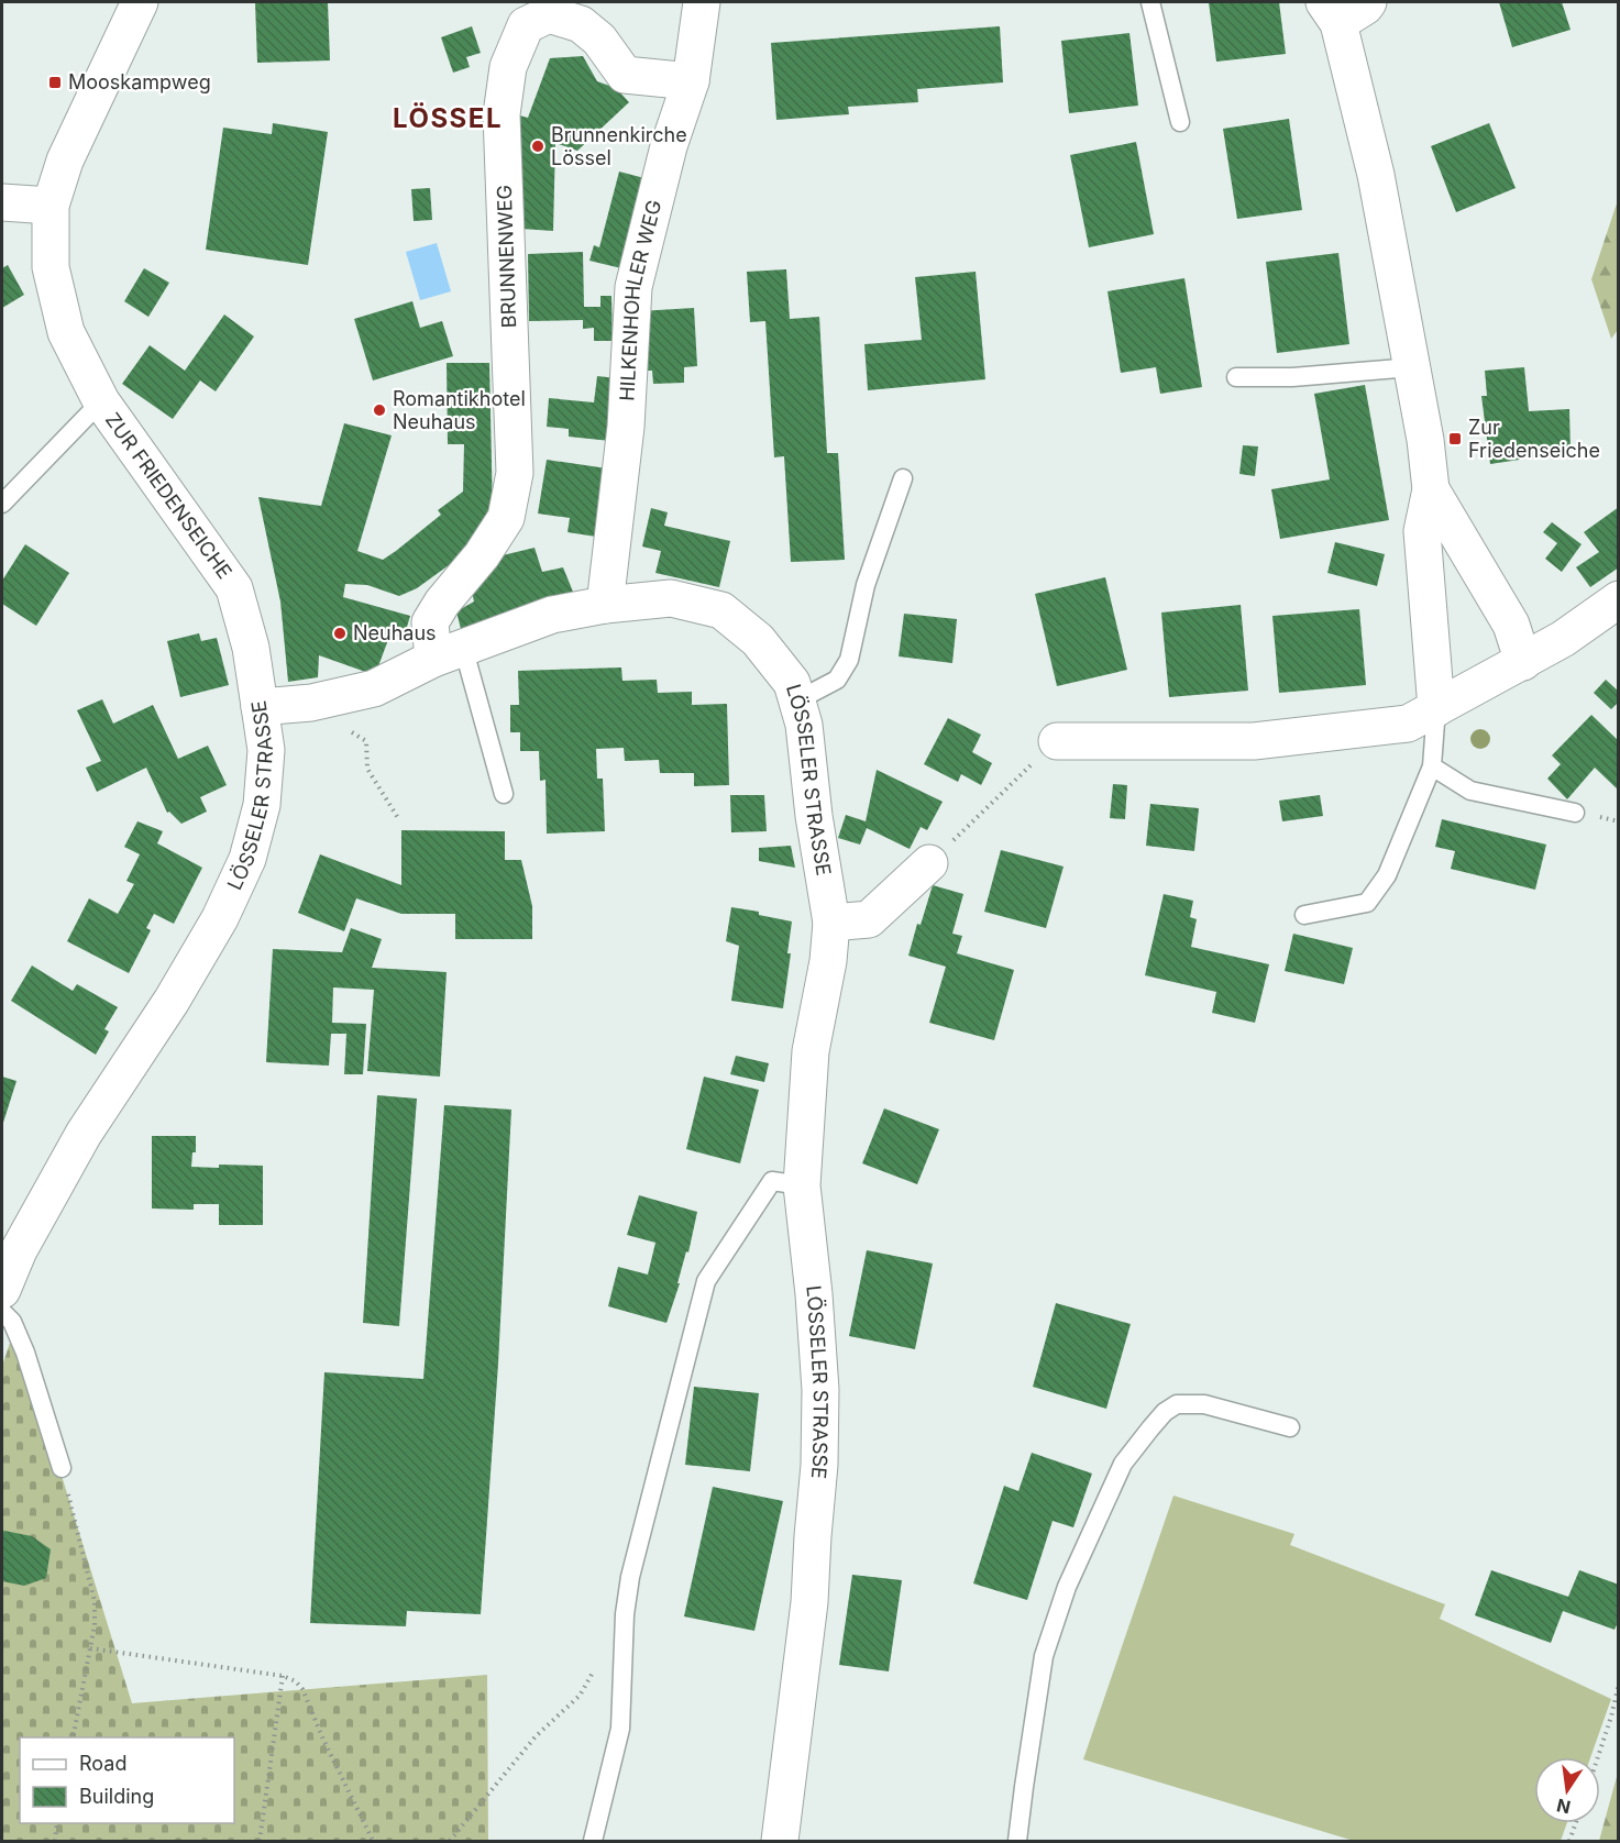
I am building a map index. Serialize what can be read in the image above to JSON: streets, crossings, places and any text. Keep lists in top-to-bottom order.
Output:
{
  "streets": {
    "street": [
      "BRUNNENWEG",
      "HILKENHOHLER WEG",
      "ZUR FRIEDENSEICHE",
      "LÖSSELER STRASSE"
    ]
  },
  "crossings": [
    ["BRUNNENWEG", "HILKENHOHLER WEG"],
    ["BRUNNENWEG", "LÖSSELER STRASSE"],
    ["HILKENHOHLER WEG", "LÖSSELER STRASSE"],
    ["ZUR FRIEDENSEICHE", "LÖSSELER STRASSE"]
  ],
  "districts": ["LÖSSEL"],
  "places": {
    "transit": ["Mooskampweg", "Zur Friedenseiche"],
    "other": ["Brunnenkirche Lössel", "Romantikhotel Neuhaus", "Neuhaus"]
  },
  "legend": ["Road", "Building"],
  "north": "bottom"
}
